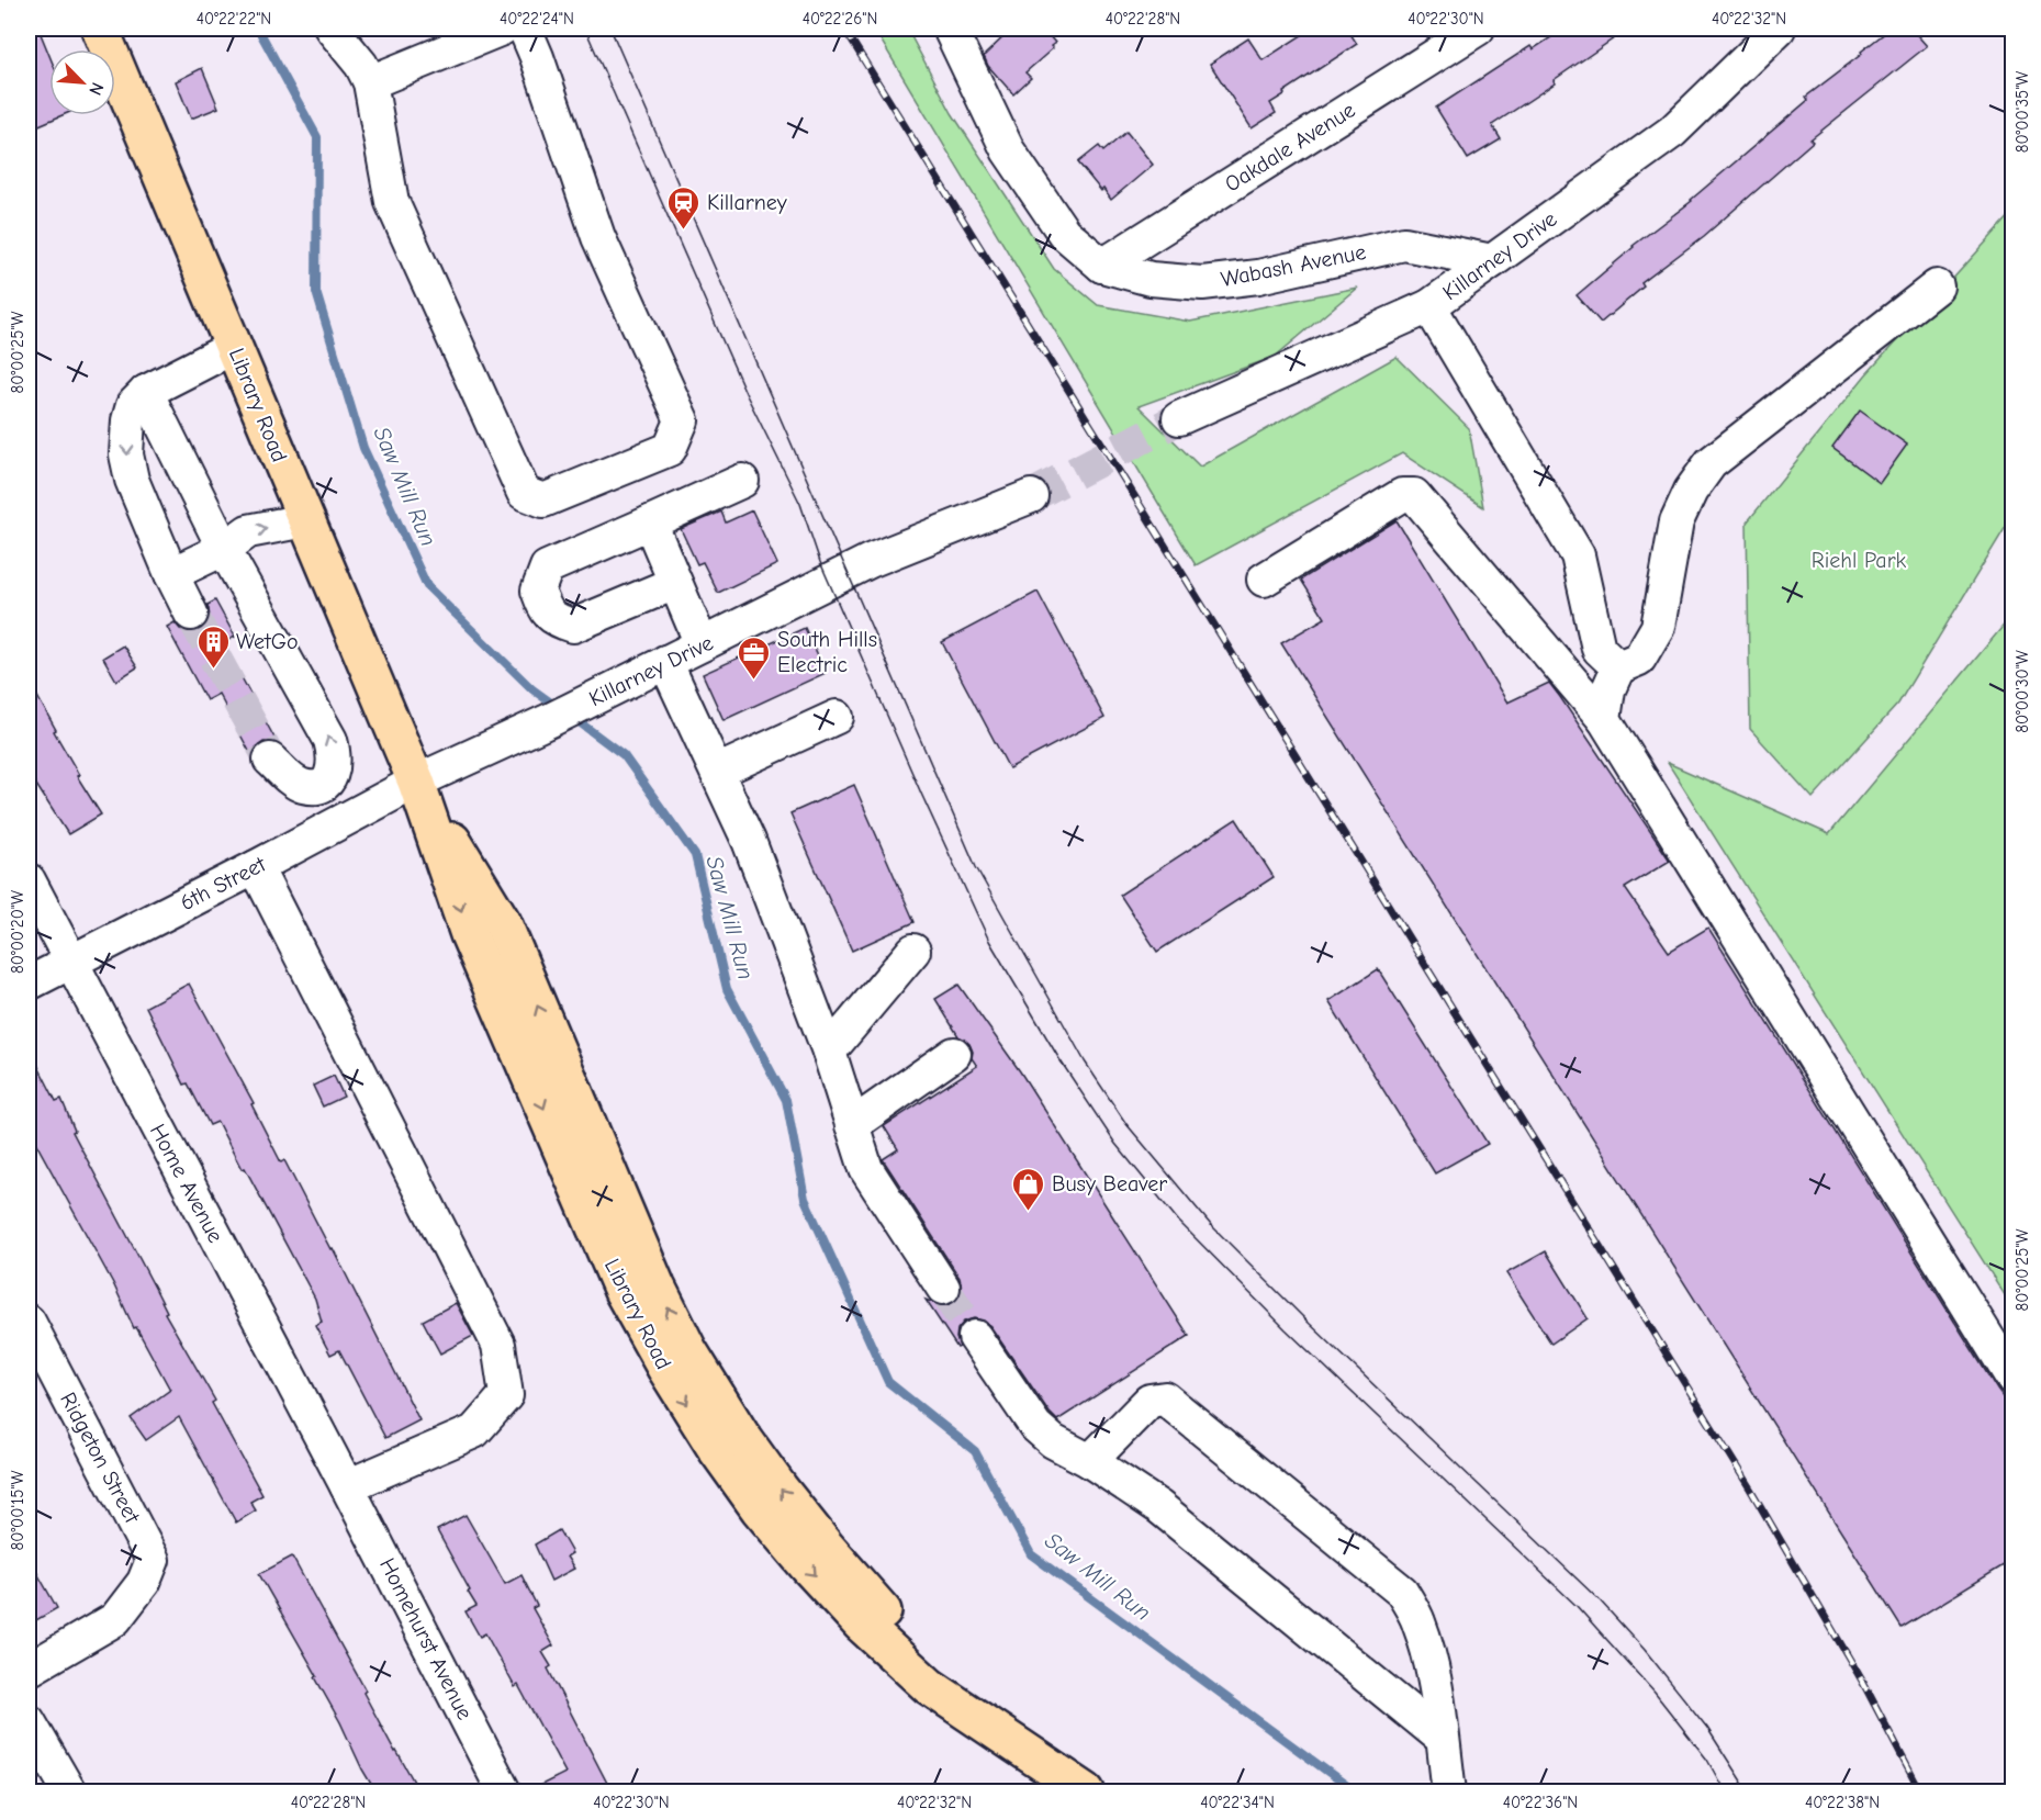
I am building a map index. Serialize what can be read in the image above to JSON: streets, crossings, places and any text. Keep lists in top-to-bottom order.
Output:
{
  "streets": {
    "main road": ["Library Road"],
    "street": [
      "Oakdale Avenue",
      "Killarney Drive",
      "Wabash Avenue",
      "6th Street",
      "Home Avenue",
      "Ridgeton Street",
      "Homehurst Avenue"
    ]
  },
  "crossings": [
    ["Oakdale Avenue", "Wabash Avenue"],
    ["Killarney Drive", "Wabash Avenue"],
    ["Killarney Drive", "Library Road"],
    ["Killarney Drive", "6th Street"],
    ["Library Road", "6th Street"],
    ["6th Street", "Home Avenue"],
    ["Home Avenue", "Homehurst Avenue"]
  ],
  "water": ["Saw Mill Run"],
  "parks": ["Riehl Park"],
  "places": {
    "station": ["Killarney"],
    "building": ["WetGo"],
    "office": ["South Hills Electric"],
    "shop": ["Busy Beaver"]
  },
  "north": "bottom right",
  "coordinates": [
    "40°22'22\"N",
    "40°22'24\"N",
    "40°22'26\"N",
    "40°22'28\"N",
    "40°22'30\"N",
    "40°22'32\"N",
    "80°00'35\"W",
    "80°00'25\"W",
    "80°00'30\"W",
    "80°00'20\"W",
    "80°00'15\"W",
    "40°22'34\"N",
    "40°22'36\"N",
    "40°22'38\"N"
  ]
}
